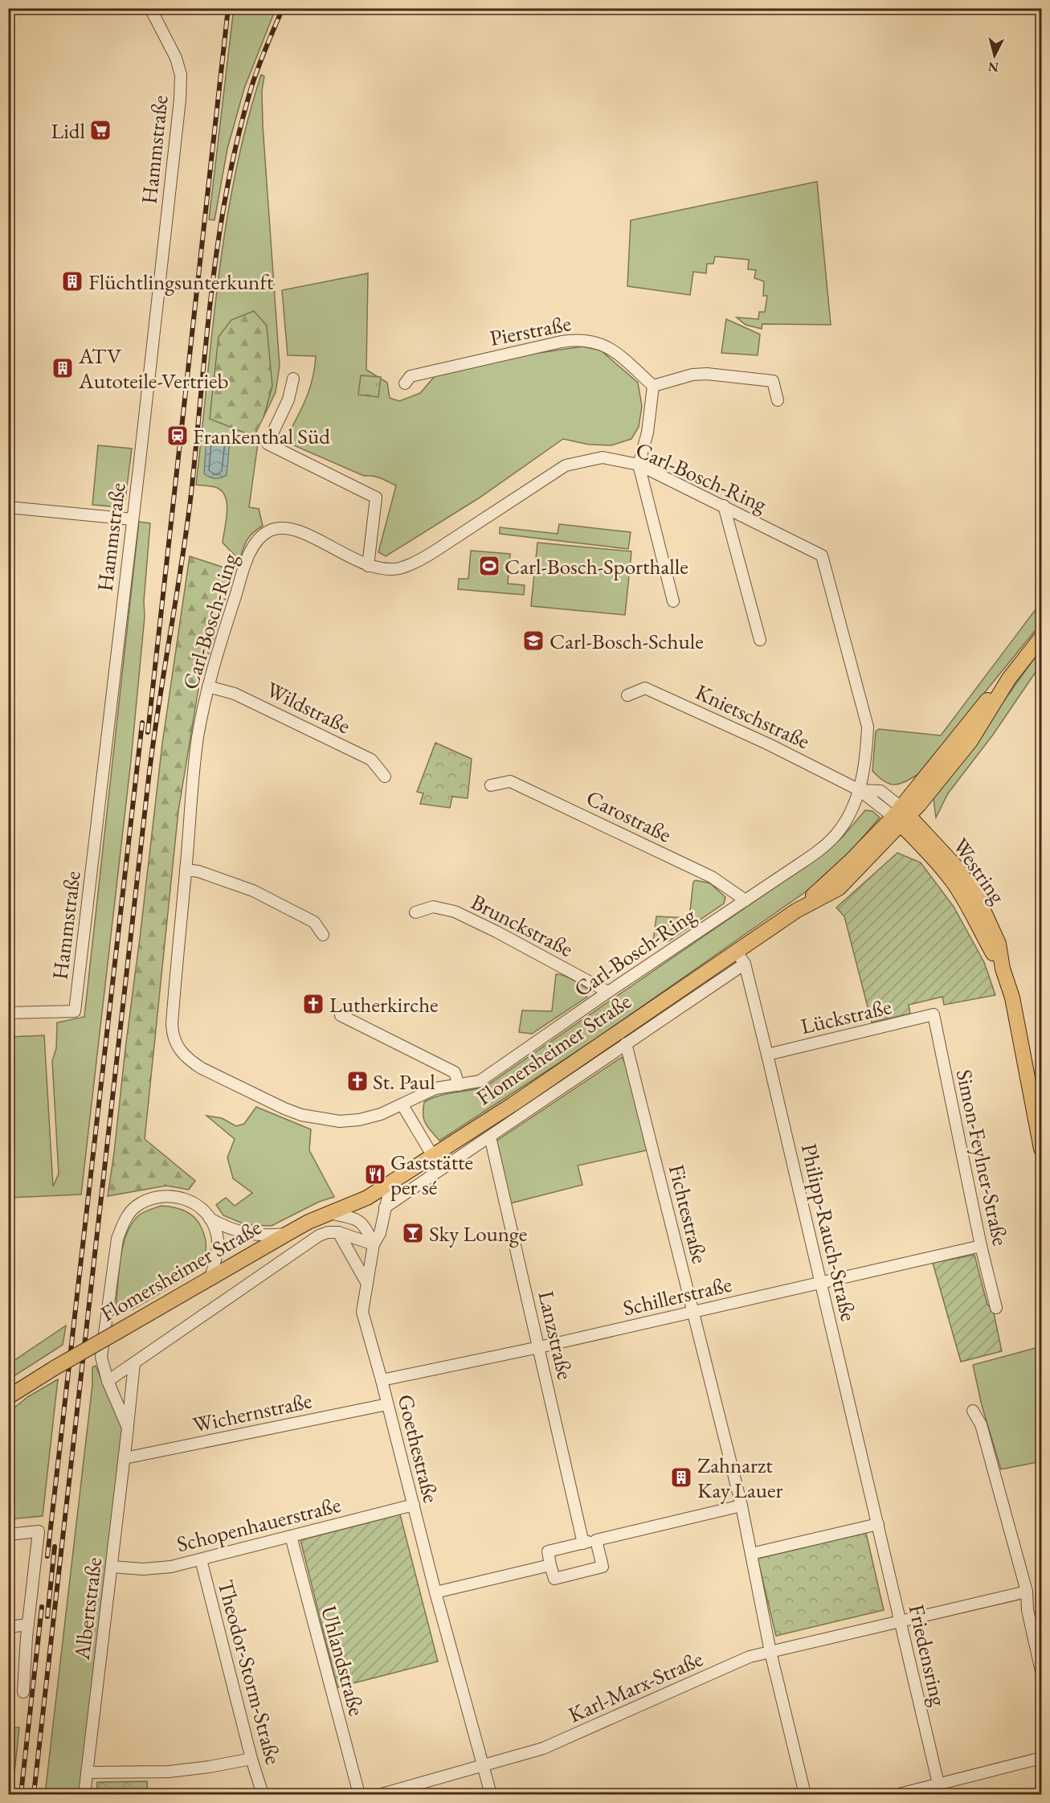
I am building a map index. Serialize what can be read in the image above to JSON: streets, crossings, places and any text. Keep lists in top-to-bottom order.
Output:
{
  "streets": {
    "main road": ["Westring", "Flomersheimer Straße"],
    "street": [
      "Hammstraße",
      "Pierstraße",
      "Carl-Bosch-Ring",
      "Wildstraße",
      "Knietschstraße",
      "Carostraße",
      "Brunckstraße",
      "Lückstraße",
      "Simon-Feylner-Straße",
      "Fichtestraße",
      "Philipp-Rauch-Straße",
      "Schillerstraße",
      "Lanzstraße",
      "Wichernstraße",
      "Goethestraße",
      "Schopenhauerstraße",
      "Albertstraße",
      "Friedensring",
      "Uhlandstraße",
      "Theodor-Storm-Straße",
      "Karl-Marx-Straße"
    ]
  },
  "crossings": [
    ["Carl-Bosch-Ring", "Wildstraße"],
    ["Carl-Bosch-Ring", "Knietschstraße"],
    ["Carl-Bosch-Ring", "Carostraße"],
    ["Carl-Bosch-Ring", "Brunckstraße"],
    ["Westring", "Flomersheimer Straße"],
    ["Lückstraße", "Simon-Feylner-Straße"],
    ["Lückstraße", "Philipp-Rauch-Straße"],
    ["Flomersheimer Straße", "Fichtestraße"],
    ["Flomersheimer Straße", "Philipp-Rauch-Straße"],
    ["Flomersheimer Straße", "Lanzstraße"],
    ["Flomersheimer Straße", "Goethestraße"],
    ["Flomersheimer Straße", "Albertstraße"],
    ["Simon-Feylner-Straße", "Schillerstraße"],
    ["Fichtestraße", "Schillerstraße"],
    ["Fichtestraße", "Karl-Marx-Straße"],
    ["Philipp-Rauch-Straße", "Schillerstraße"],
    ["Philipp-Rauch-Straße", "Friedensring"],
    ["Schillerstraße", "Lanzstraße"],
    ["Schillerstraße", "Goethestraße"],
    ["Wichernstraße", "Goethestraße"],
    ["Wichernstraße", "Albertstraße"],
    ["Goethestraße", "Schopenhauerstraße"],
    ["Goethestraße", "Karl-Marx-Straße"],
    ["Schopenhauerstraße", "Albertstraße"],
    ["Schopenhauerstraße", "Uhlandstraße"],
    ["Schopenhauerstraße", "Theodor-Storm-Straße"],
    ["Friedensring", "Karl-Marx-Straße"]
  ],
  "places": {
    "supermarket": ["Lidl"],
    "building": ["Flüchtlingsunterkunft", "ATV Autoteile-Vertrieb", "Zahnarzt Kay Lauer"],
    "station": ["Frankenthal Süd"],
    "sports": ["Carl-Bosch-Sporthalle"],
    "school or university": ["Carl-Bosch-Schule"],
    "church": ["Lutherkirche", "St. Paul"],
    "restaurant": ["Gaststätte per sé"],
    "bar": ["Sky Lounge"]
  },
  "north": "bottom"
}
